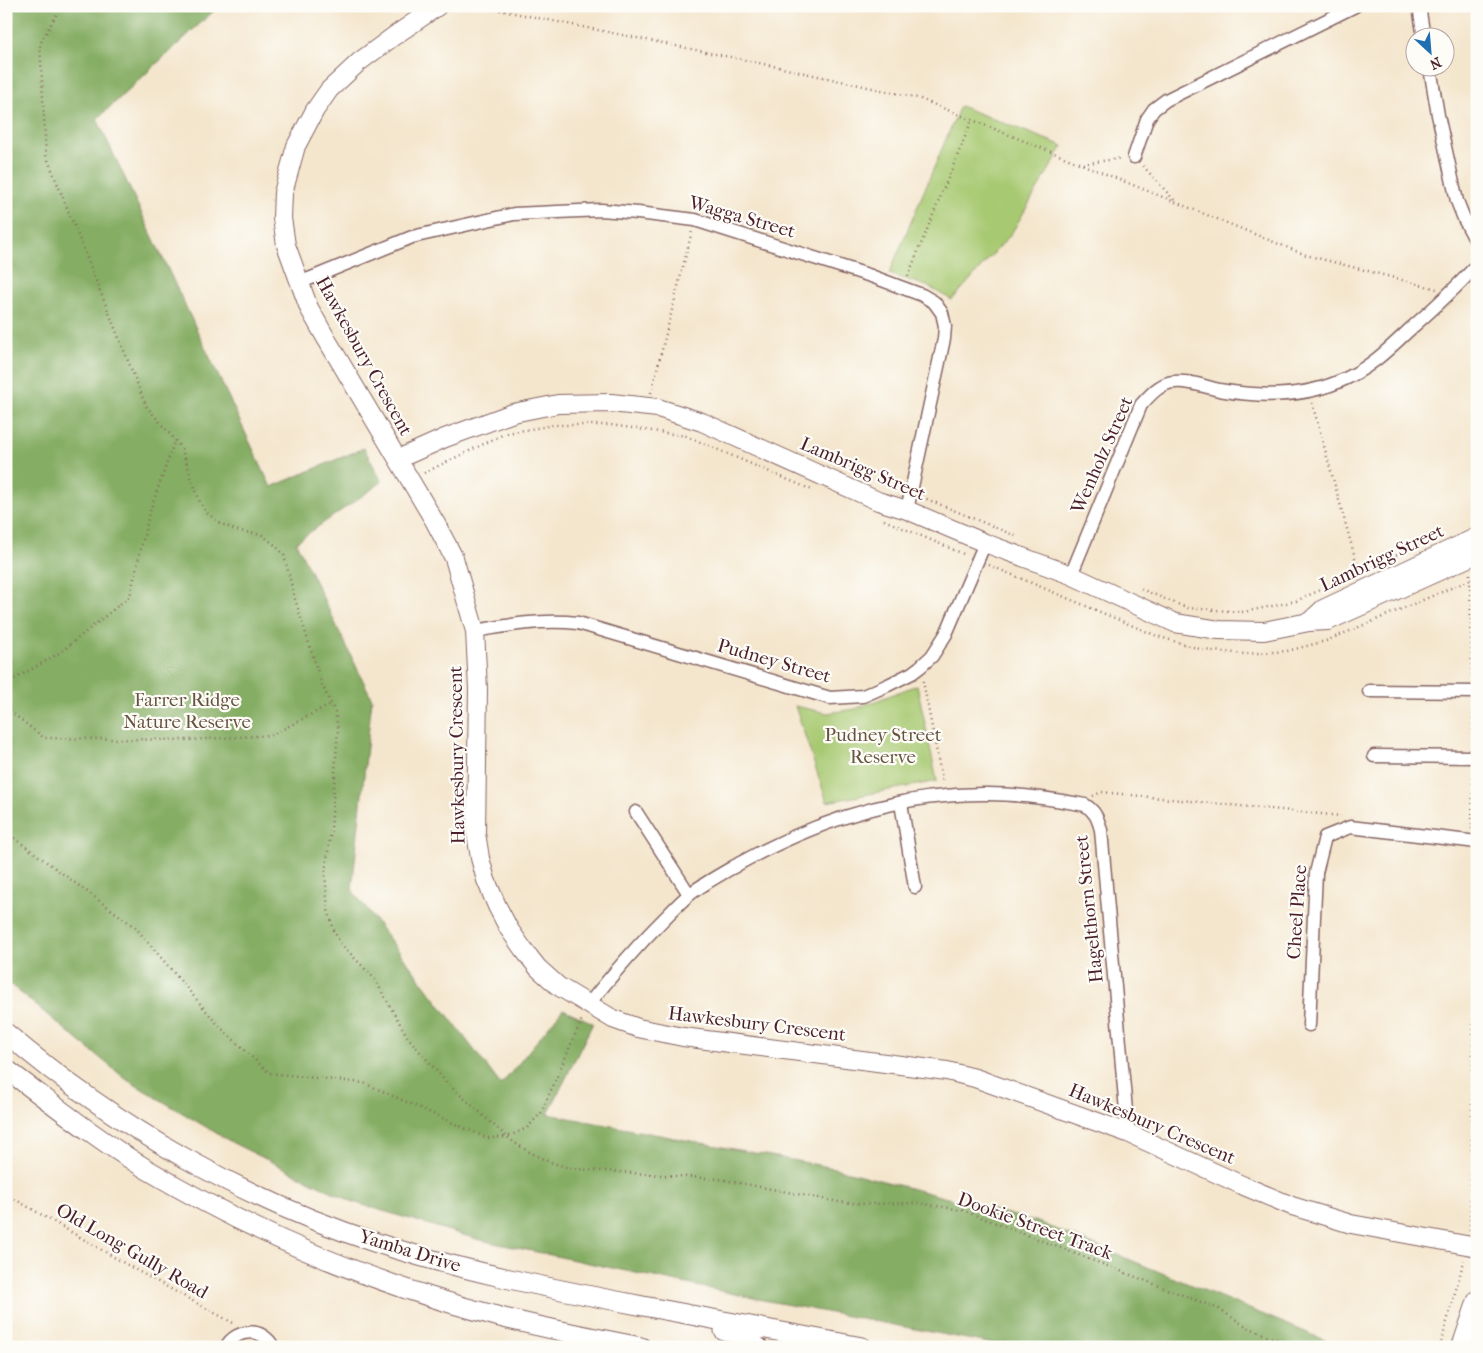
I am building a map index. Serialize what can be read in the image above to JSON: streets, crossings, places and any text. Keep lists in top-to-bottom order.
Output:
{
  "streets": {
    "main road": ["Yamba Drive"],
    "street": [
      "Wagga Street",
      "Hawkesbury Crescent",
      "Wenholz Street",
      "Lambrigg Street",
      "Pudney Street",
      "Hagelthorn Street",
      "Cheel Place"
    ],
    "path": ["Dookie Street Track", "Old Long Gully Road"]
  },
  "crossings": [
    ["Wagga Street", "Hawkesbury Crescent"],
    ["Wagga Street", "Lambrigg Street"],
    ["Hawkesbury Crescent", "Lambrigg Street"],
    ["Hawkesbury Crescent", "Pudney Street"],
    ["Hawkesbury Crescent", "Hagelthorn Street"],
    ["Wenholz Street", "Lambrigg Street"],
    ["Lambrigg Street", "Pudney Street"]
  ],
  "parks": ["Farrer Ridge Nature Reserve", "Pudney Street Reserve"],
  "north": "bottom right"
}
